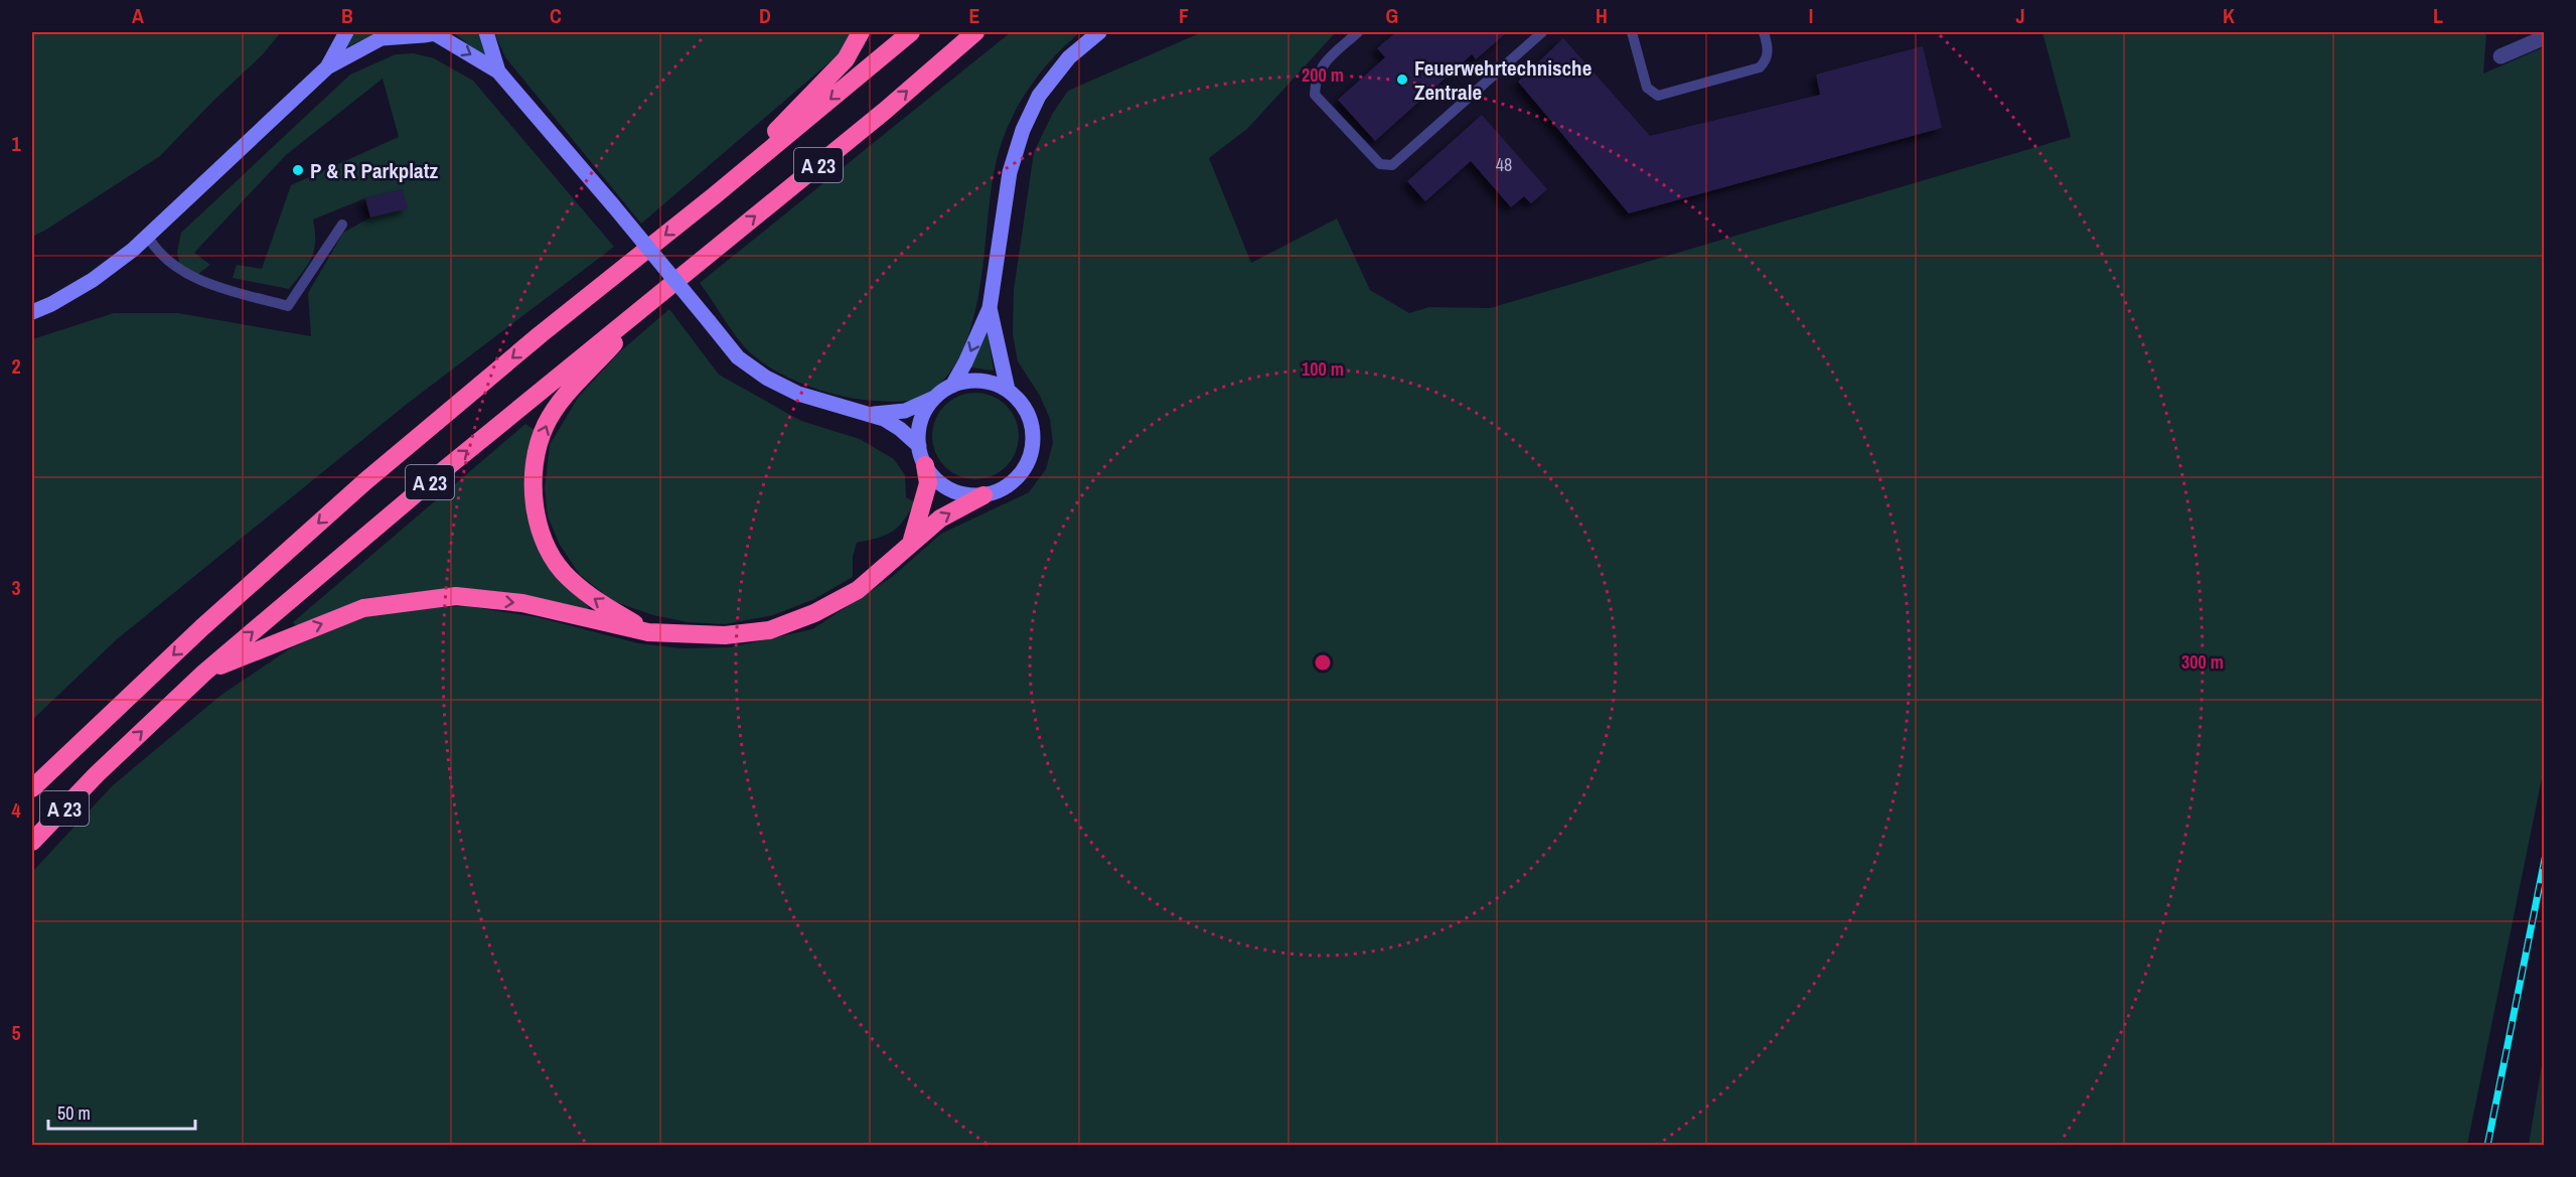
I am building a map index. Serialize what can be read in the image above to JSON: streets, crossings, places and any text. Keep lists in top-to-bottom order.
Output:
{
  "streets": {
    "highway": ["A 23"]
  },
  "places": ["Feuerwehrtechnische Zentrale", "P & R Parkplatz"],
  "house_numbers": ["48"],
  "scale_bar": "50 m",
  "grid": {
    "columns": [
      "A",
      "B",
      "C",
      "D",
      "E",
      "F",
      "G",
      "H",
      "I",
      "J",
      "K",
      "L"
    ],
    "rows": [
      "1",
      "2",
      "3",
      "4",
      "5"
    ]
  },
  "rings": ["200 m", "100 m", "300 m"]
}
